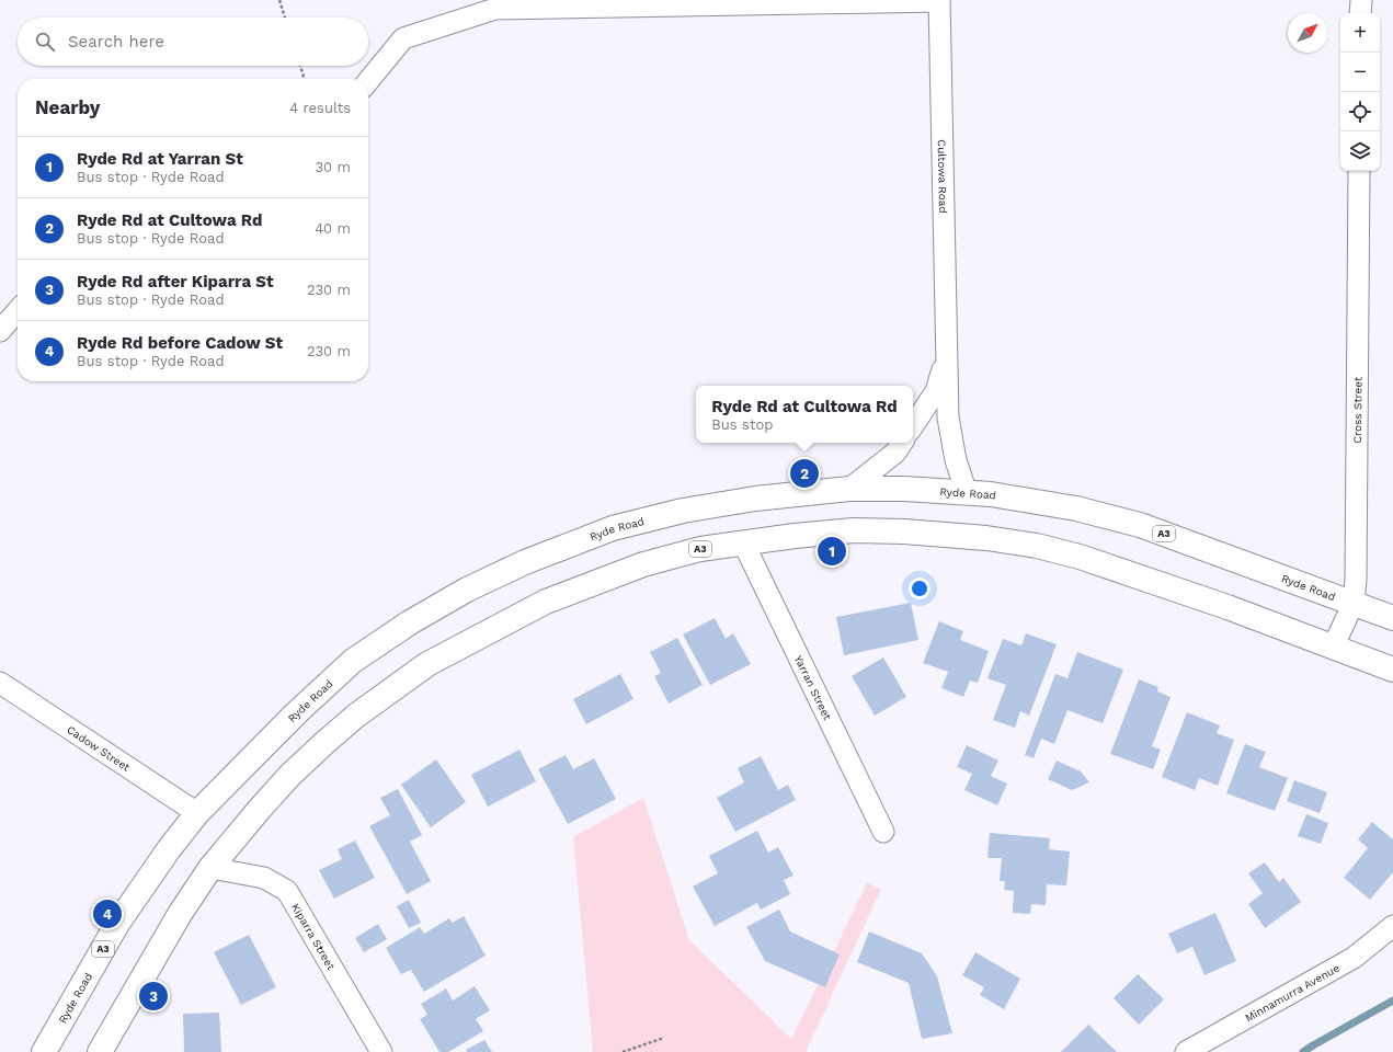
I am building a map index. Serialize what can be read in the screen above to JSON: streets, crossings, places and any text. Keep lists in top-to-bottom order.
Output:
{
  "streets": {
    "highway": ["Ryde Road", "A3"],
    "street": [
      "Cultowa Road",
      "Cross Street",
      "Yarran Street",
      "Cadow Street",
      "Kiparra Street",
      "Minnamurra Avenue"
    ]
  },
  "crossings": [
    ["Cultowa Road", "Ryde Road"],
    ["Cross Street", "Ryde Road"],
    ["Cross Street", "A3"],
    ["Ryde Road", "Cadow Street"],
    ["A3", "Yarran Street"],
    ["A3", "Kiparra Street"]
  ],
  "north": "top right",
  "page": {
    "map_buttons": ["+", "−"],
    "search": "Search here",
    "heading": ["Nearby", "4 results"],
    "list": [
      {
        "mark": "1",
        "name": "Ryde Rd at Yarran St",
        "note": "Bus stop · Ryde Road",
        "value": "30 m"
      },
      {
        "mark": "2",
        "name": "Ryde Rd at Cultowa Rd",
        "note": "Bus stop · Ryde Road",
        "value": "40 m"
      },
      {
        "mark": "3",
        "name": "Ryde Rd after Kiparra St",
        "note": "Bus stop · Ryde Road",
        "value": "230 m"
      },
      {
        "mark": "4",
        "name": "Ryde Rd before Cadow St",
        "note": "Bus stop · Ryde Road",
        "value": "230 m"
      }
    ],
    "popup": ["Ryde Rd at Cultowa Rd", "Bus stop"],
    "pins": [
      "2",
      "1",
      "4",
      "3"
    ]
  }
}
